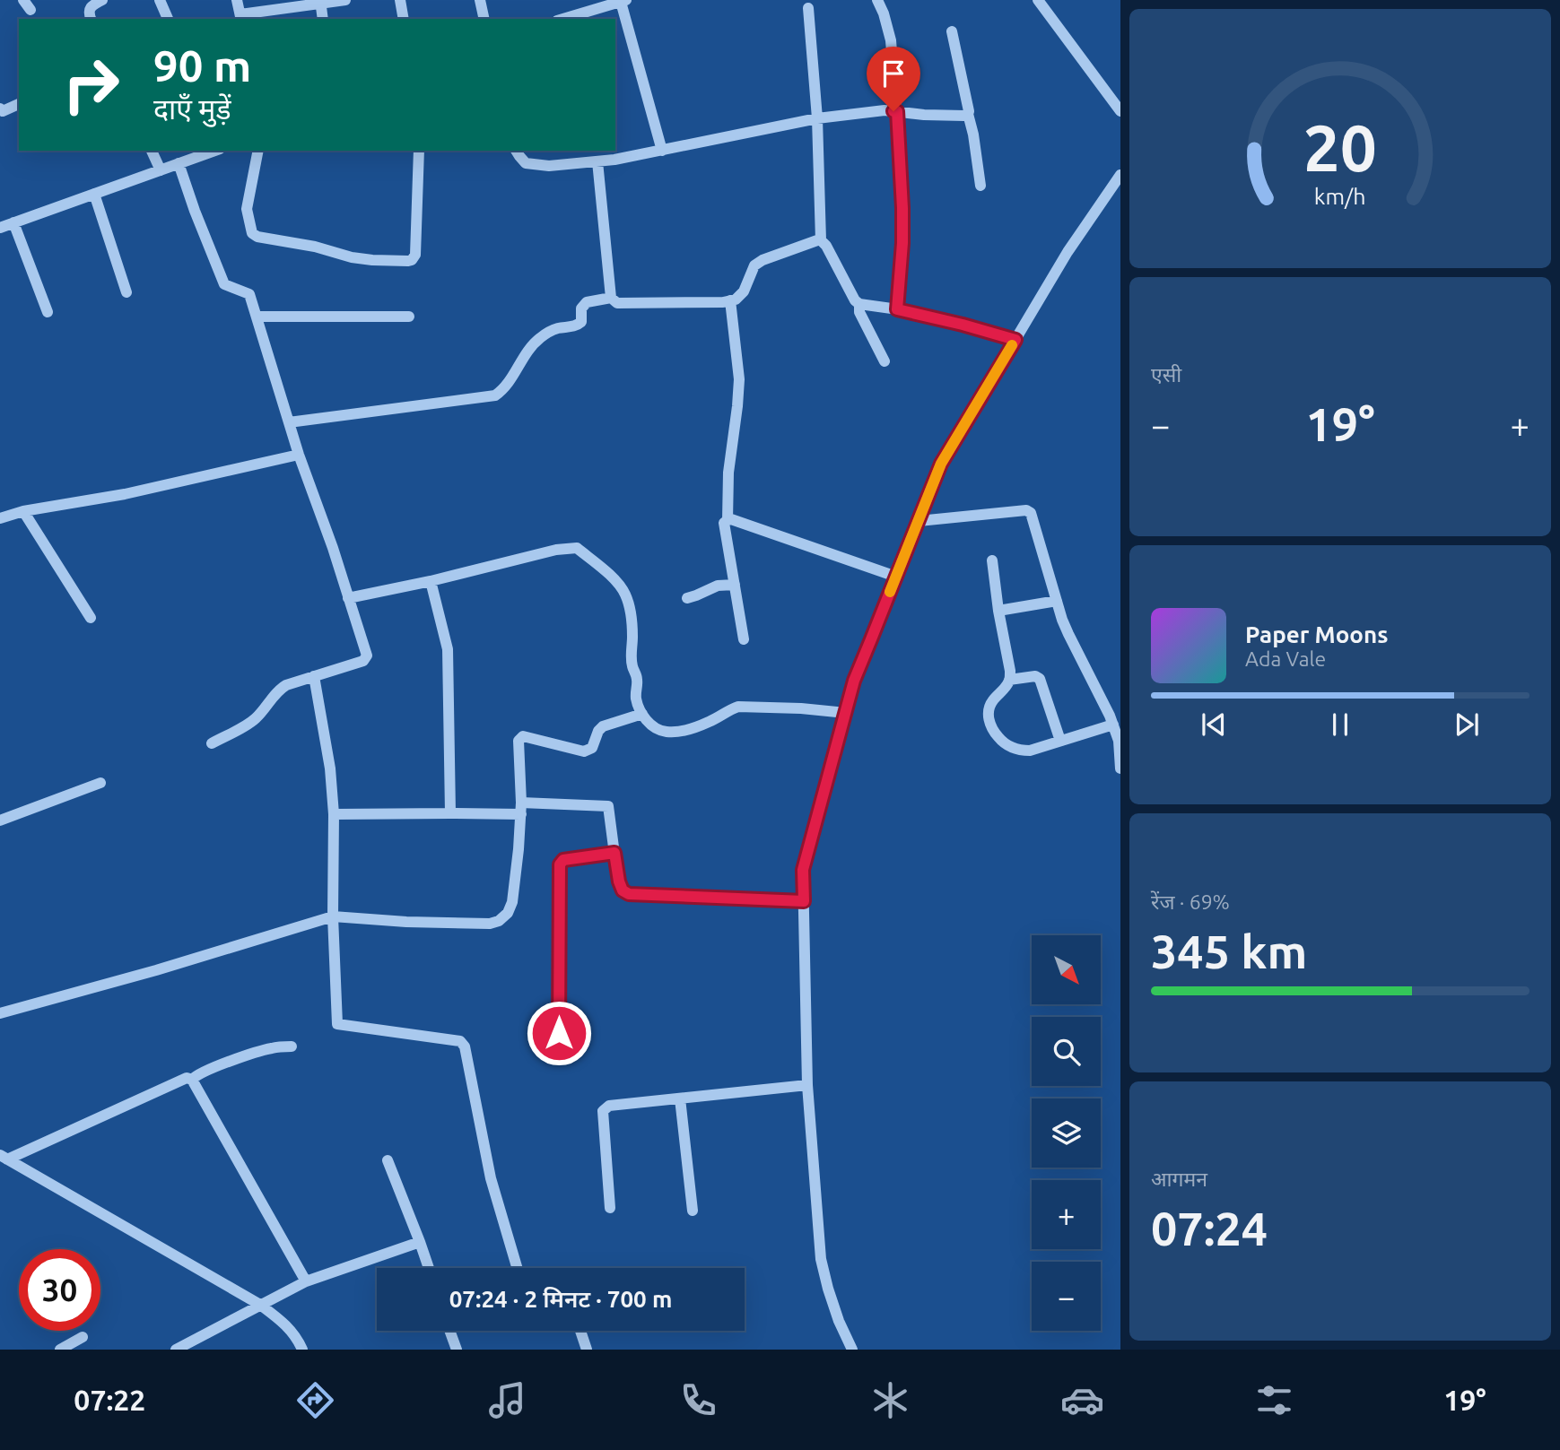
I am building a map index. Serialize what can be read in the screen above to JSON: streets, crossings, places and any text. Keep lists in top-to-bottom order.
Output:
{
  "north": "bottom right",
  "page": {
    "turn": ["90 m", "दाएँ मुड़ें"],
    "tile": [
      "एसी",
      ["रेंज · 69%", "345 km"],
      ["आगमन", "07:24"]
    ],
    "heat": ["−", "19°", "+"],
    "song": ["Paper Moons", "Ada Vale"],
    "map_buttons": ["+", "−"],
    "limit": "30",
    "trip": "07:24 · 2 मिनट · 700 m",
    "tabs": ["07:22", "19°"],
    "gauge": ["20", "km/h"]
  }
}
